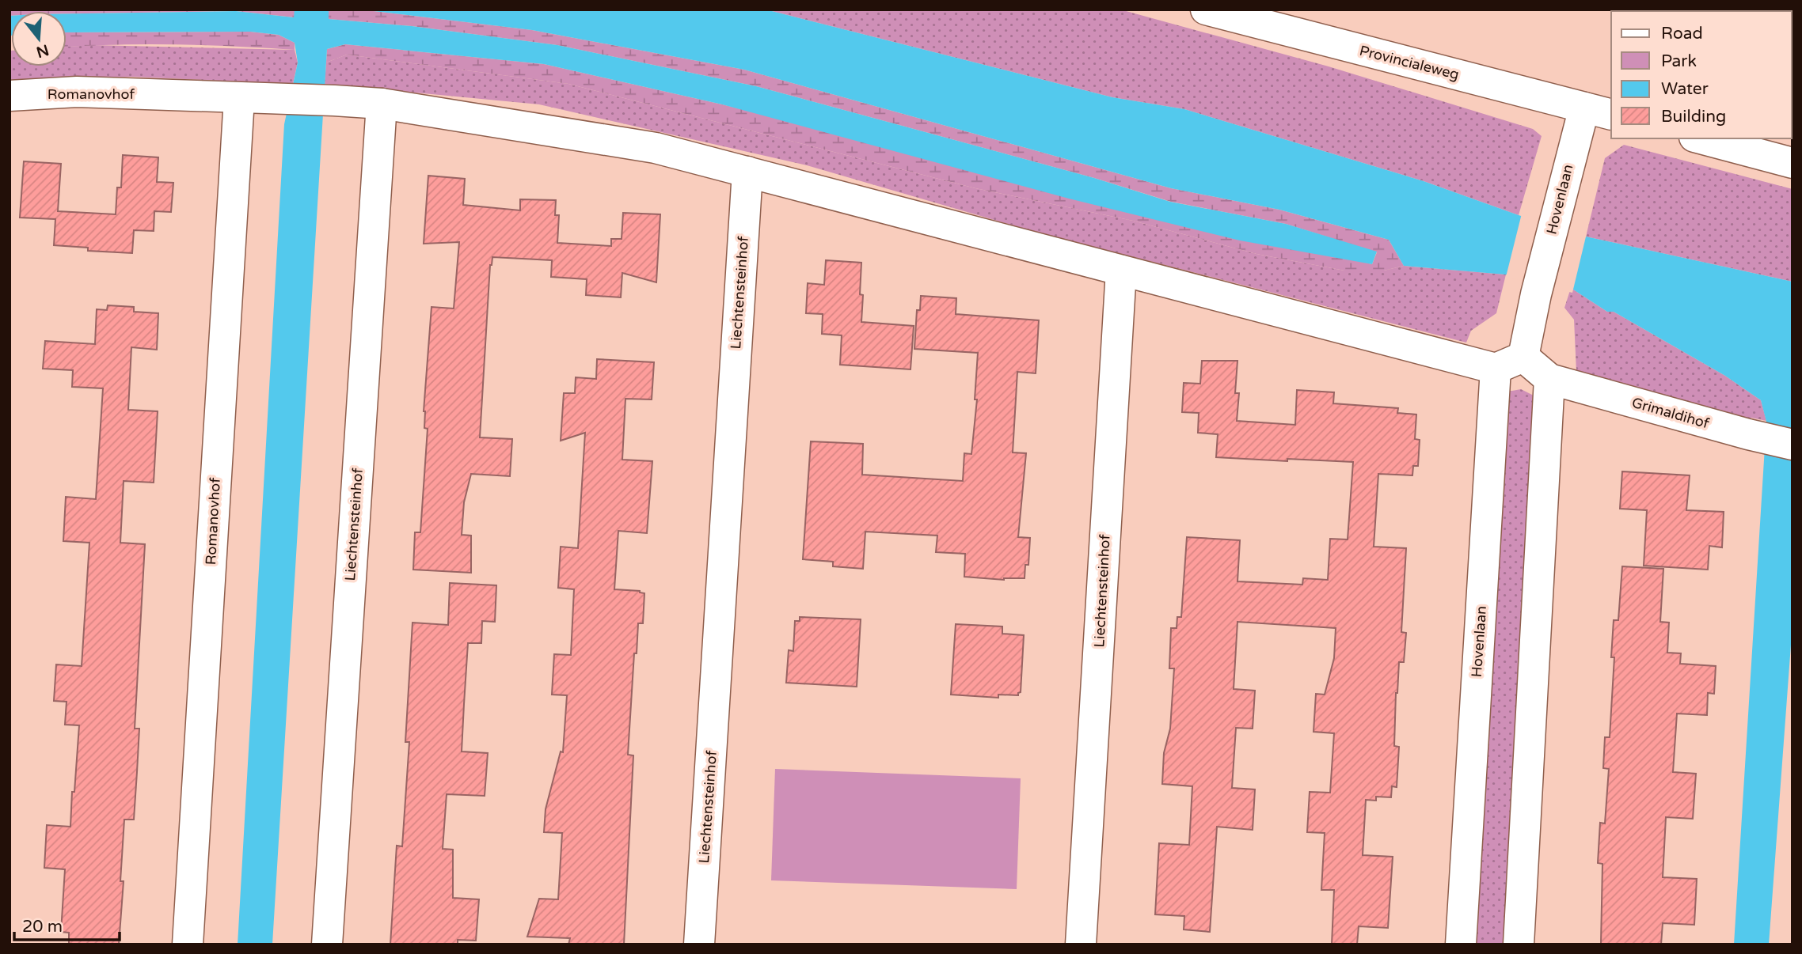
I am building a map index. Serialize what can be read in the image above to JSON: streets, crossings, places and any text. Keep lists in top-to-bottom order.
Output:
{
  "streets": {
    "street": [
      "Provincialeweg",
      "Romanovhof",
      "Hovenlaan",
      "Liechtensteinhof",
      "Grimaldihof"
    ]
  },
  "crossings": [
    ["Provincialeweg", "Hovenlaan"],
    ["Romanovhof", "Liechtensteinhof"]
  ],
  "legend": [
    "Road",
    "Park",
    "Water",
    "Building"
  ],
  "scale_bar": "20 m",
  "north": "bottom"
}
